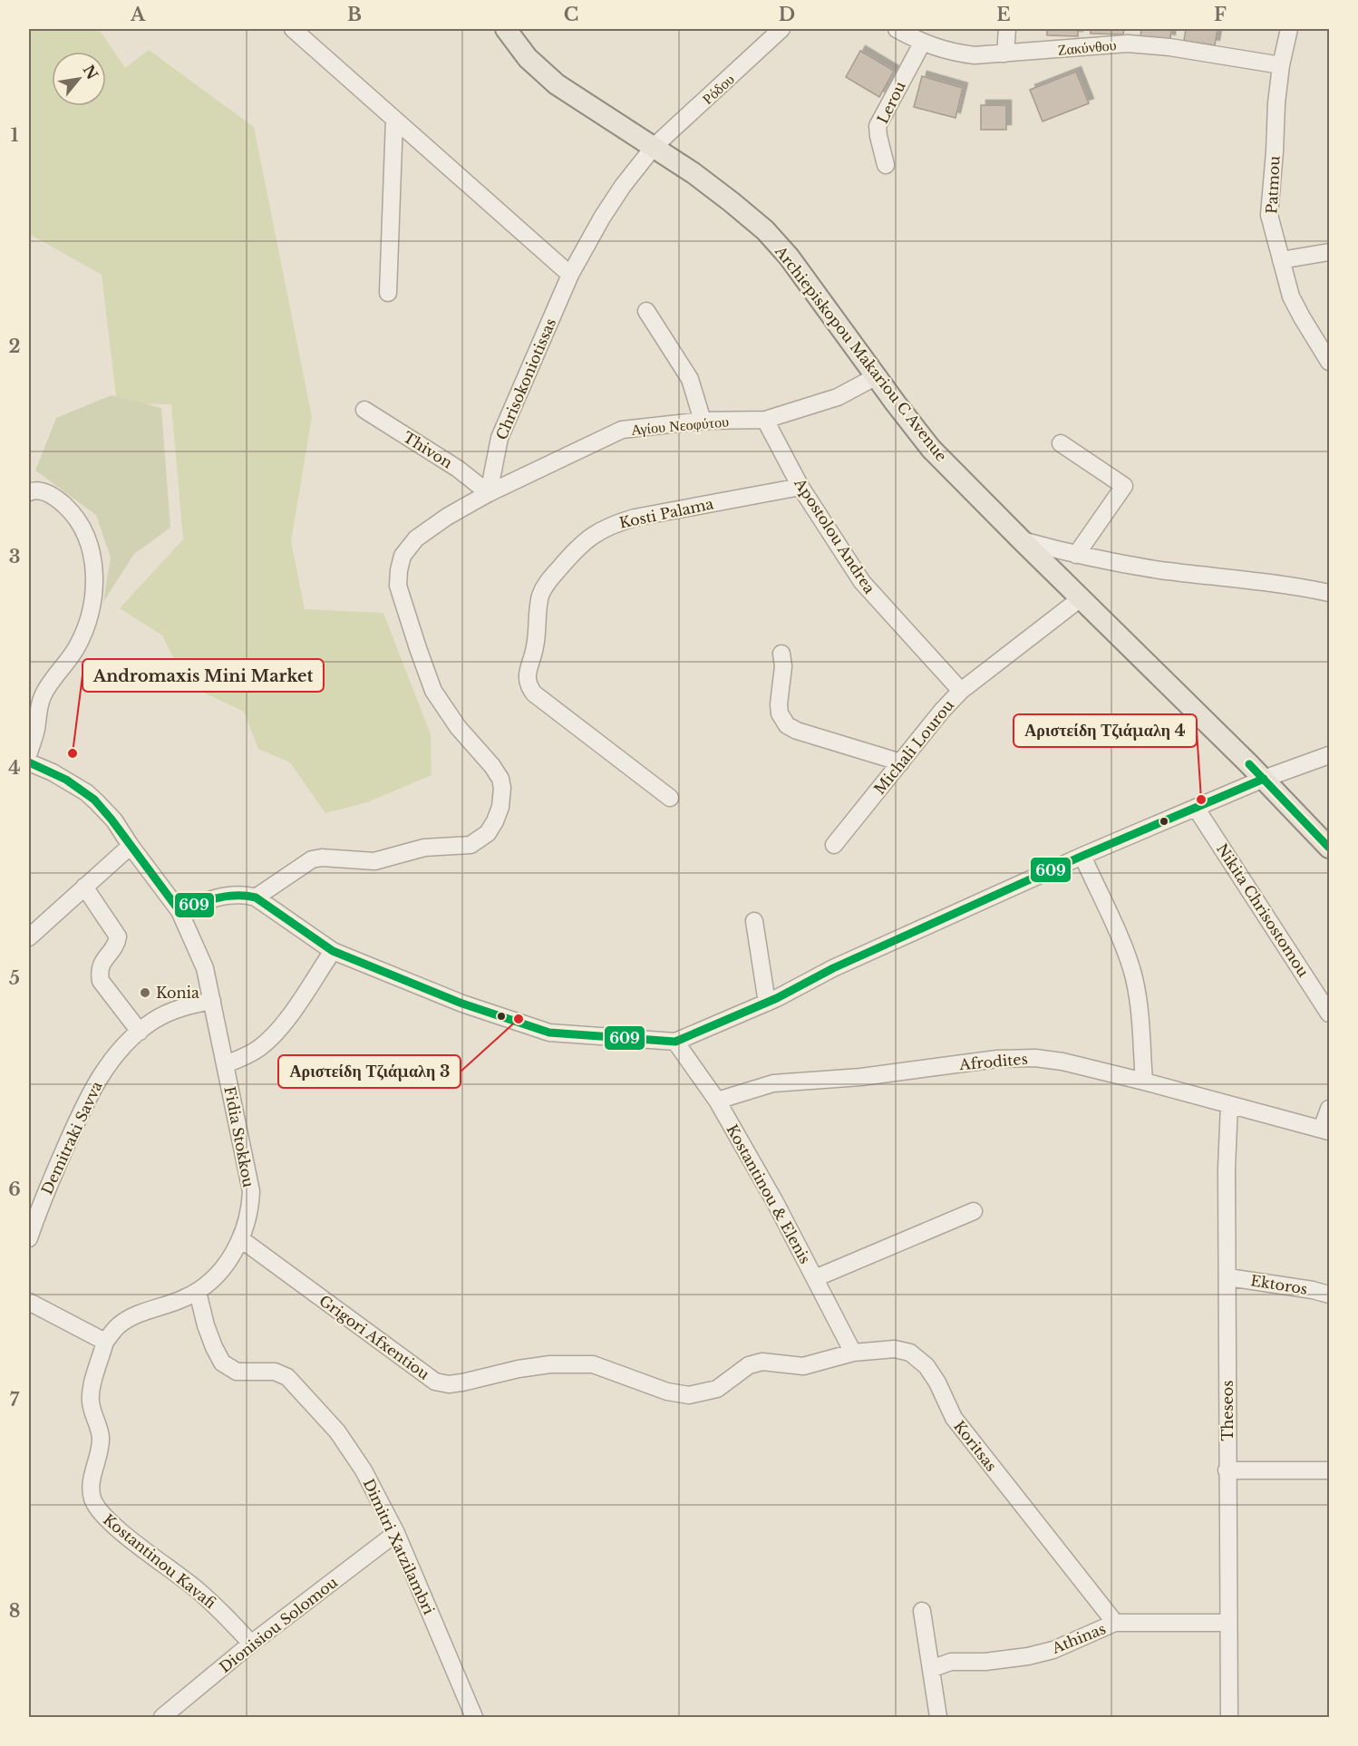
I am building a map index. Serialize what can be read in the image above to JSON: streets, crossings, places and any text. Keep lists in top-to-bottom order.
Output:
{
  "streets": {
    "main road": ["Archiepiskopou Makariou C Avenue"],
    "street": [
      "Ζακύνθου",
      "Ρόδου",
      "Lerou",
      "Patmou",
      "Chrisokoniotissas",
      "Αγίου Νεοφύτου",
      "Thivon",
      "Kosti Palama",
      "Apostolou Andrea",
      "Michali Lourou",
      "Nikita Chrisostomou",
      "Afrodites",
      "Fidia Stokkou",
      "Demitraki Savva",
      "Kostantinou & Elenis",
      "Ektoros",
      "Grigori Afxentiou",
      "Theseos",
      "Koritsas",
      "Dimitri Xatzilambri",
      "Kostantinou Kavafi",
      "Dionisiou Solomou",
      "Athinas"
    ]
  },
  "crossings": [
    ["Ζακύνθου", "Lerou"],
    ["Ζακύνθου", "Patmou"],
    ["Ρόδου", "Archiepiskopou Makariou C Avenue"],
    ["Ρόδου", "Chrisokoniotissas"],
    ["Archiepiskopou Makariou C Avenue", "Chrisokoniotissas"],
    ["Archiepiskopou Makariou C Avenue", "Αγίου Νεοφύτου"],
    ["Archiepiskopou Makariou C Avenue", "Michali Lourou"],
    ["Chrisokoniotissas", "Αγίου Νεοφύτου"],
    ["Chrisokoniotissas", "Thivon"],
    ["Αγίου Νεοφύτου", "Thivon"],
    ["Αγίου Νεοφύτου", "Apostolou Andrea"],
    ["Kosti Palama", "Apostolou Andrea"],
    ["Apostolou Andrea", "Michali Lourou"],
    ["Afrodites", "Kostantinou & Elenis"],
    ["Afrodites", "Theseos"],
    ["Fidia Stokkou", "Demitraki Savva"],
    ["Fidia Stokkou", "Grigori Afxentiou"],
    ["Fidia Stokkou", "Dimitri Xatzilambri"],
    ["Fidia Stokkou", "Kostantinou Kavafi"],
    ["Kostantinou & Elenis", "Koritsas"],
    ["Ektoros", "Theseos"],
    ["Grigori Afxentiou", "Koritsas"],
    ["Theseos", "Athinas"],
    ["Koritsas", "Athinas"],
    ["Dimitri Xatzilambri", "Dionisiou Solomou"],
    ["Kostantinou Kavafi", "Dionisiou Solomou"]
  ],
  "places": [
    "Andromaxis Mini Market",
    "Αριστείδη Τζιάμαλη 4",
    "Konia",
    "Αριστείδη Τζιάμαλη 3"
  ],
  "lines": ["transit line 609"],
  "north": "top right",
  "grid": {
    "columns": [
      "A",
      "B",
      "C",
      "D",
      "E",
      "F"
    ],
    "rows": [
      "1",
      "2",
      "3",
      "4",
      "5",
      "6",
      "7",
      "8"
    ]
  }
}
